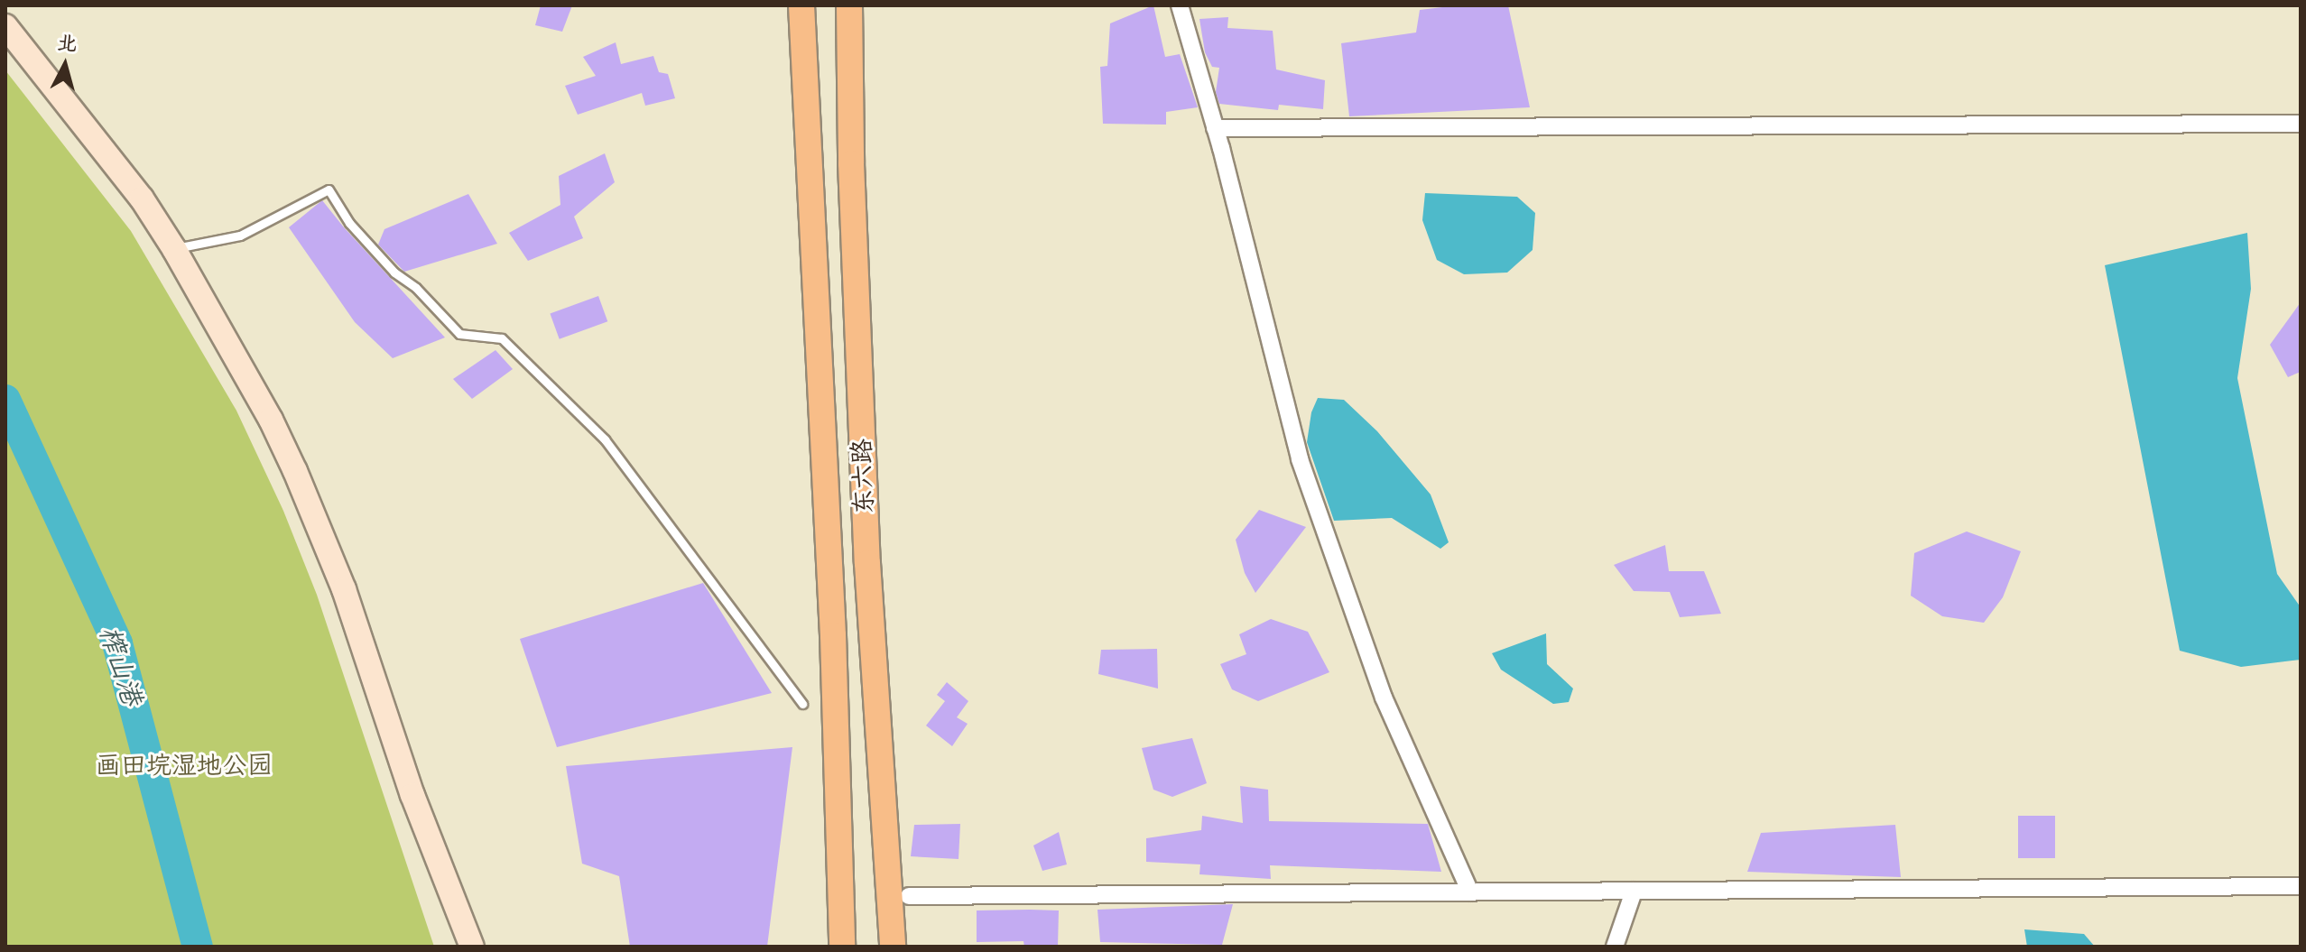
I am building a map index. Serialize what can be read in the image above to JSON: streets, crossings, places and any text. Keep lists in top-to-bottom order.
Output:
{
  "streets": {
    "main road": ["东六路"]
  },
  "water": ["榨山港"],
  "parks": ["画田垸湿地公园"],
  "north": "top"
}
